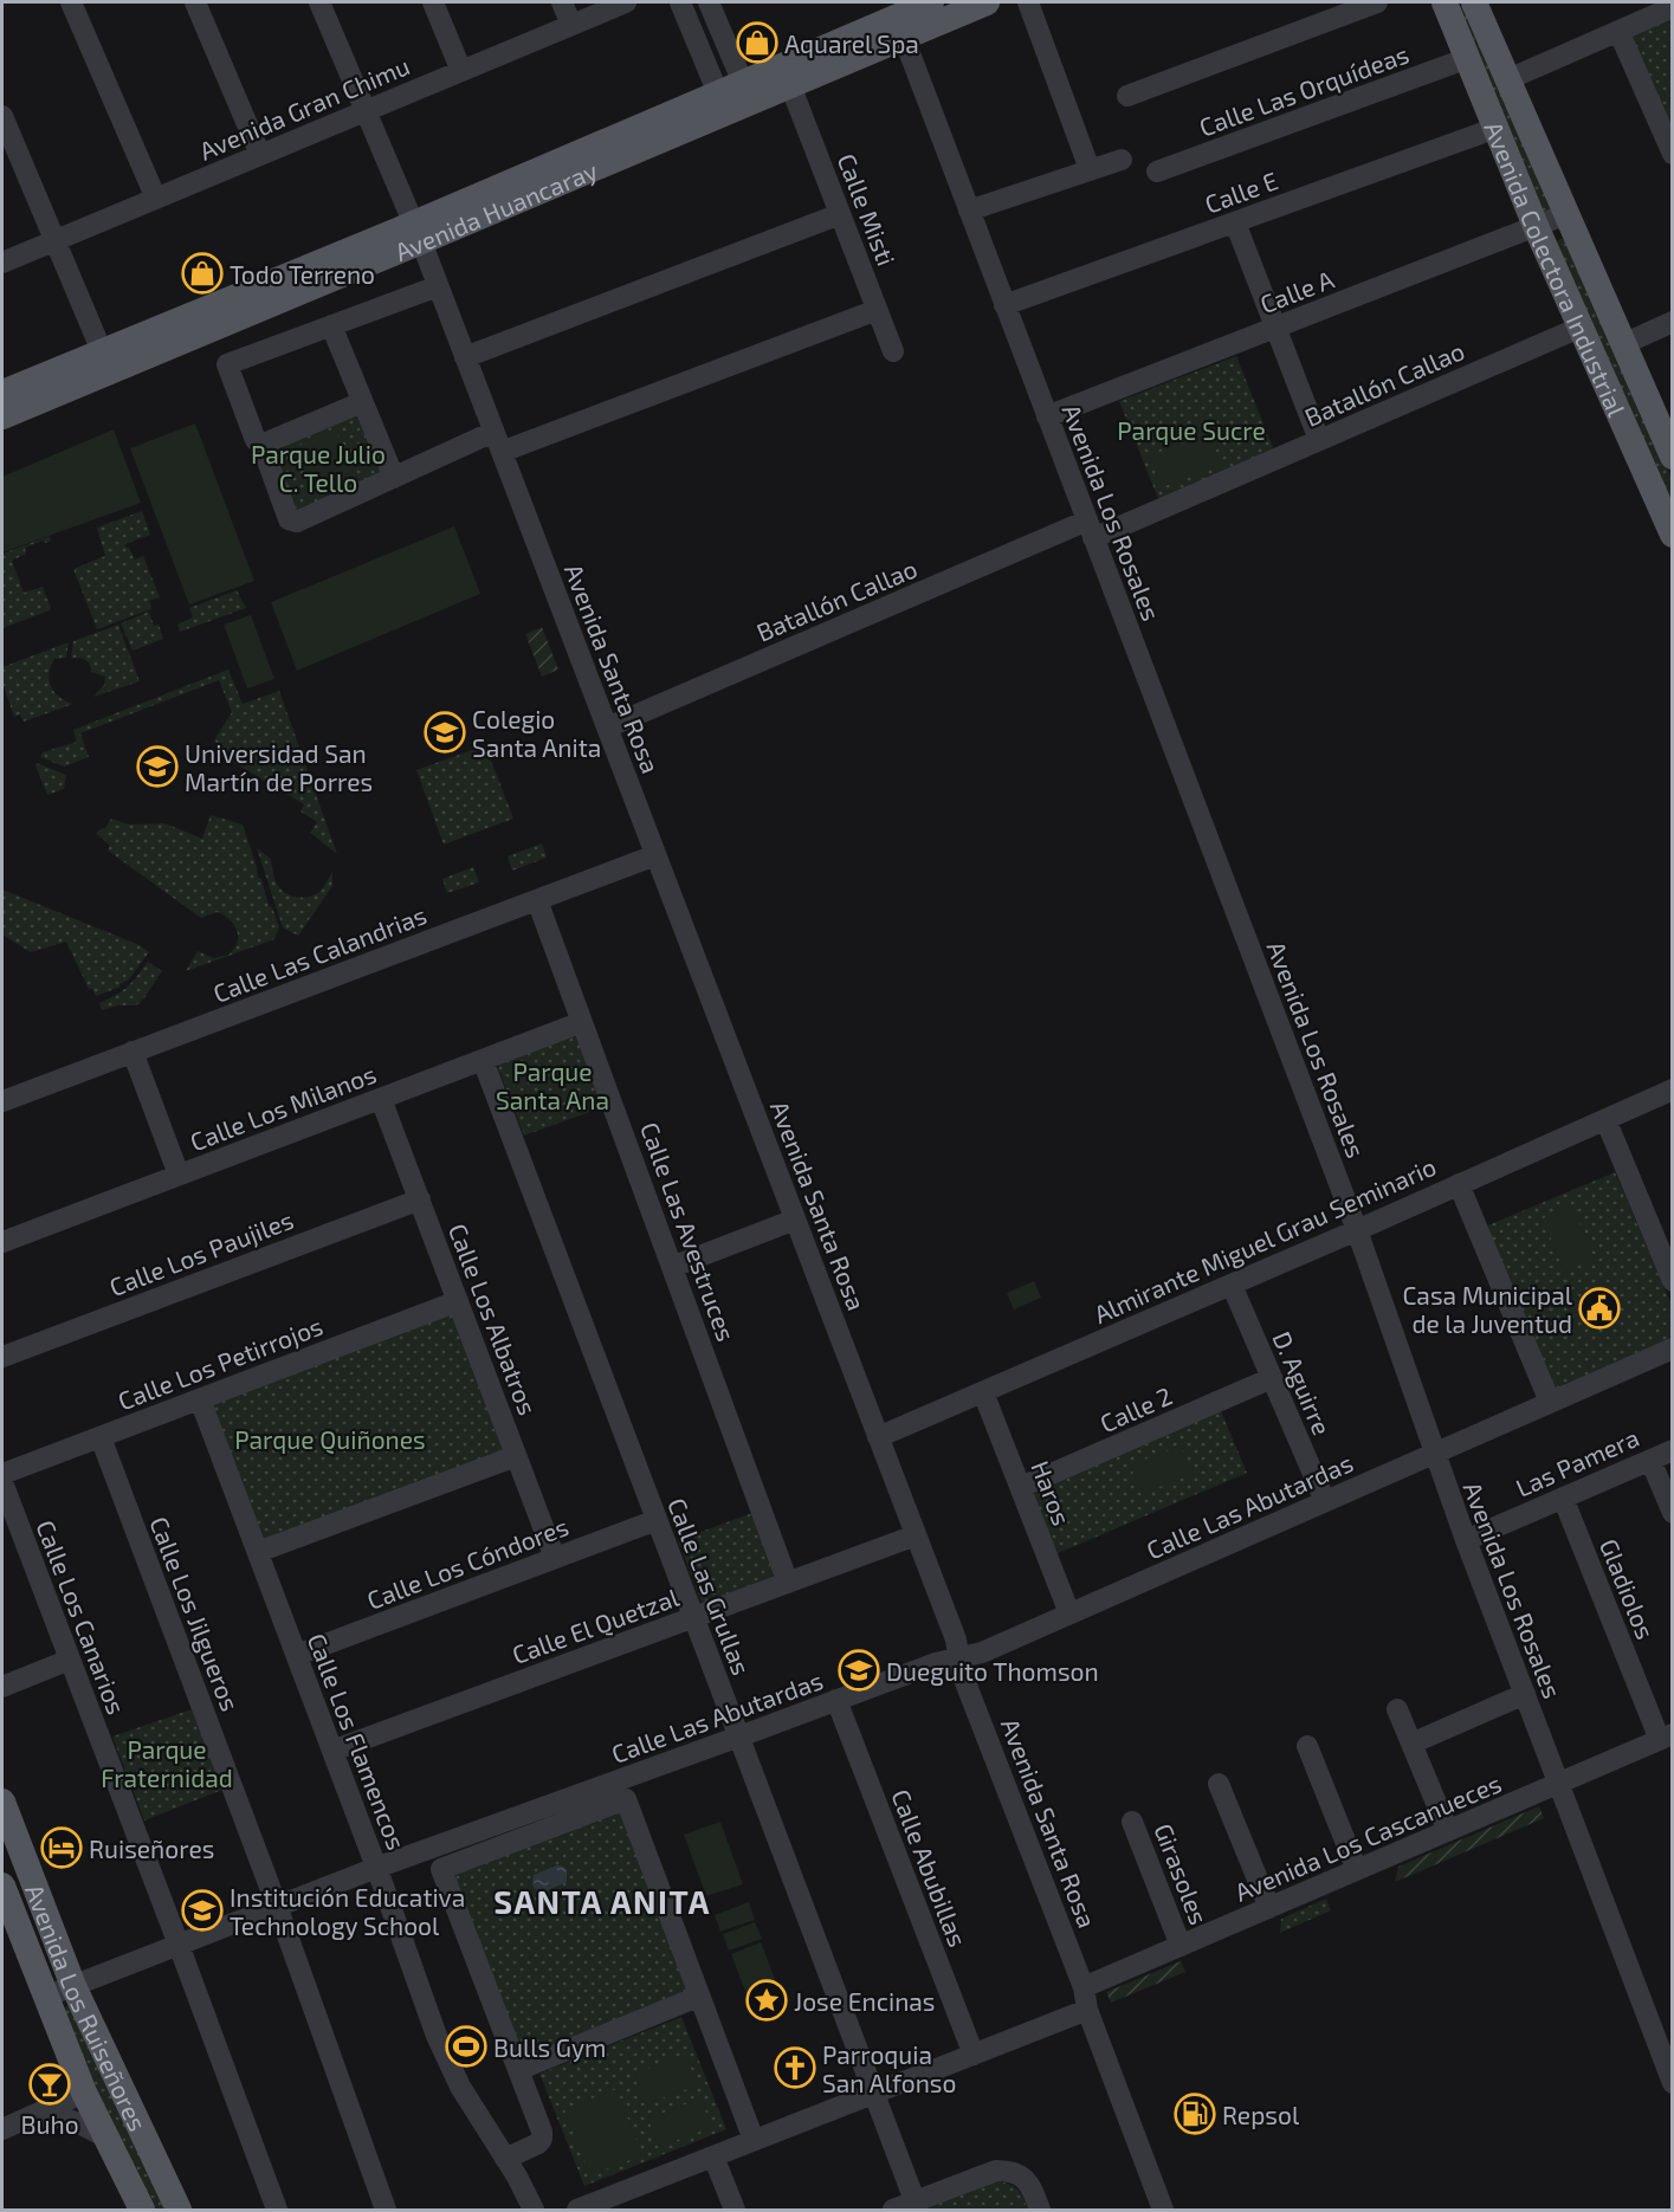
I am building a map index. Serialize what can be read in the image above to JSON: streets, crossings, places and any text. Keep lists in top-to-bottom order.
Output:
{
  "streets": {
    "main road": ["Avenida Huancaray", "Avenida Colectora Industrial", "Avenida Los Ruiseñores"],
    "street": [
      "Calle Las Orquídeas",
      "Avenida Gran Chimu",
      "Calle E",
      "Calle Misti",
      "Calle A",
      "Batallón Callao",
      "Avenida Los Rosales",
      "Avenida Santa Rosa",
      "Calle Las Calandrias",
      "Calle Los Milanos",
      "Calle Las Avestruces",
      "Almirante Miguel Grau Seminario",
      "Calle Los Paujiles",
      "Calle Los Albatros",
      "Calle Los Petirrojos",
      "D. Aguirre",
      "Calle 2",
      "Las Pamera",
      "Haros",
      "Calle Las Abutardas",
      "Calle Los Cóndores",
      "Calle Las Grullas",
      "Gladiolos",
      "Calle Los Jilgueros",
      "Calle Los Canarios",
      "Calle El Quetzal",
      "Calle Los Flamencos",
      "Avenida Los Cascanueces",
      "Calle Abubillas",
      "Girasoles"
    ]
  },
  "crossings": [
    ["Calle Las Orquídeas", "Avenida Colectora Industrial"],
    ["Avenida Gran Chimu", "Avenida Santa Rosa"],
    ["Calle E", "Avenida Colectora Industrial"],
    ["Calle E", "Avenida Los Rosales"],
    ["Calle Misti", "Avenida Huancaray"],
    ["Avenida Huancaray", "Avenida Los Rosales"],
    ["Avenida Huancaray", "Avenida Santa Rosa"],
    ["Avenida Colectora Industrial", "Calle A"],
    ["Avenida Colectora Industrial", "Batallón Callao"],
    ["Calle A", "Avenida Los Rosales"],
    ["Batallón Callao", "Avenida Los Rosales"],
    ["Batallón Callao", "Avenida Santa Rosa"],
    ["Avenida Los Rosales", "Almirante Miguel Grau Seminario"],
    ["Avenida Los Rosales", "Las Pamera"],
    ["Avenida Los Rosales", "Calle Las Abutardas"],
    ["Avenida Los Rosales", "Avenida Los Cascanueces"],
    ["Avenida Santa Rosa", "Calle Las Calandrias"],
    ["Avenida Santa Rosa", "Almirante Miguel Grau Seminario"],
    ["Avenida Santa Rosa", "Calle Las Abutardas"],
    ["Avenida Santa Rosa", "Calle El Quetzal"],
    ["Avenida Santa Rosa", "Avenida Los Cascanueces"],
    ["Calle Las Calandrias", "Calle Las Avestruces"],
    ["Calle Los Milanos", "Calle Las Avestruces"],
    ["Calle Los Milanos", "Calle Los Albatros"],
    ["Calle Los Milanos", "Calle Las Grullas"],
    ["Calle Las Avestruces", "Calle El Quetzal"],
    ["Almirante Miguel Grau Seminario", "D. Aguirre"],
    ["Almirante Miguel Grau Seminario", "Haros"],
    ["Calle Los Paujiles", "Calle Los Albatros"],
    ["Calle Los Albatros", "Calle Los Petirrojos"],
    ["Calle Los Albatros", "Calle Los Cóndores"],
    ["Calle Los Petirrojos", "Calle Los Jilgueros"],
    ["Calle Los Petirrojos", "Calle Los Flamencos"],
    ["D. Aguirre", "Calle 2"],
    ["D. Aguirre", "Calle Las Abutardas"],
    ["Calle 2", "Haros"],
    ["Las Pamera", "Gladiolos"],
    ["Haros", "Calle Las Abutardas"],
    ["Calle Las Abutardas", "Calle Las Grullas"],
    ["Calle Las Abutardas", "Calle Los Jilgueros"],
    ["Calle Las Abutardas", "Calle Los Canarios"],
    ["Calle Las Abutardas", "Calle Los Flamencos"],
    ["Calle Las Abutardas", "Calle Abubillas"],
    ["Calle Las Abutardas", "Avenida Los Ruiseñores"],
    ["Calle Los Cóndores", "Calle Las Grullas"],
    ["Calle Los Cóndores", "Calle Los Flamencos"],
    ["Calle Las Grullas", "Calle El Quetzal"],
    ["Gladiolos", "Avenida Los Cascanueces"],
    ["Calle El Quetzal", "Calle Los Flamencos"],
    ["Avenida Los Cascanueces", "Girasoles"]
  ],
  "districts": ["SANTA ANITA"],
  "parks": [
    "Parque Sucre",
    "Parque Julio C. Tello",
    "Parque Santa Ana",
    "Parque Quiñones",
    "Parque Fraternidad"
  ],
  "places": {
    "shop": ["Aquarel Spa", "Todo Terreno"],
    "school or university": [
      "Colegio Santa Anita",
      "Universidad San Martín de Porres",
      "Dueguito Thomson",
      "Institución Educativa Technology School"
    ],
    "public building": ["Casa Municipal de la Juventud"],
    "hotel": ["Ruiseñores"],
    "place": ["Jose Encinas"],
    "sports": ["Bulls Gym"],
    "church": ["Parroquia San Alfonso"],
    "bar": ["Buho"],
    "fuel station": ["Repsol"]
  }
}
